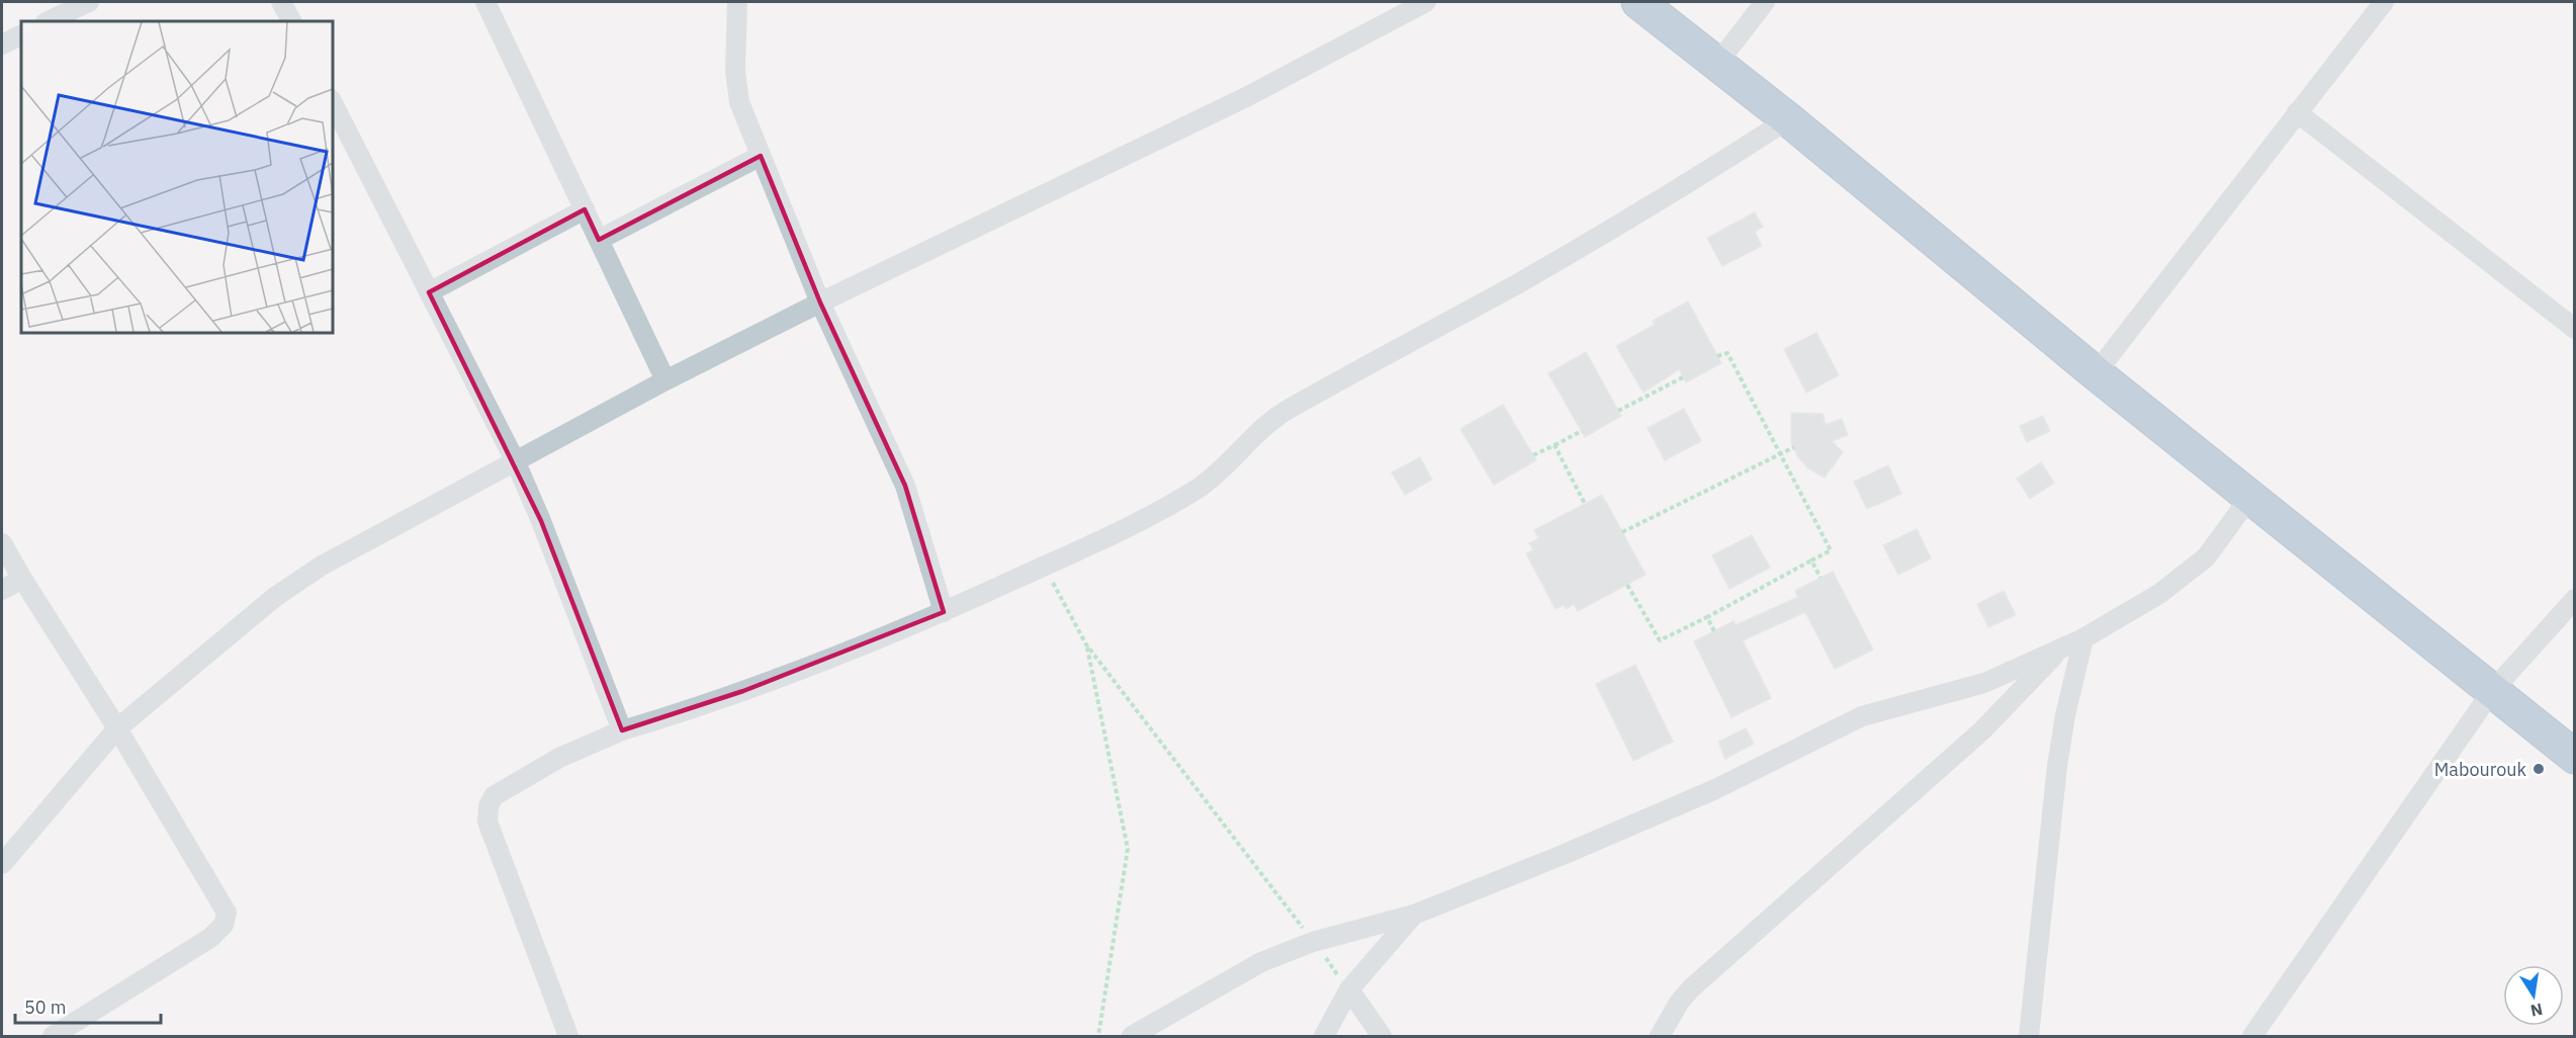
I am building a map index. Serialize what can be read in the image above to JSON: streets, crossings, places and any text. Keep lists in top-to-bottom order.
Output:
{
  "places": ["Mabourouk"],
  "scale_bar": "50 m",
  "north": "bottom"
}
